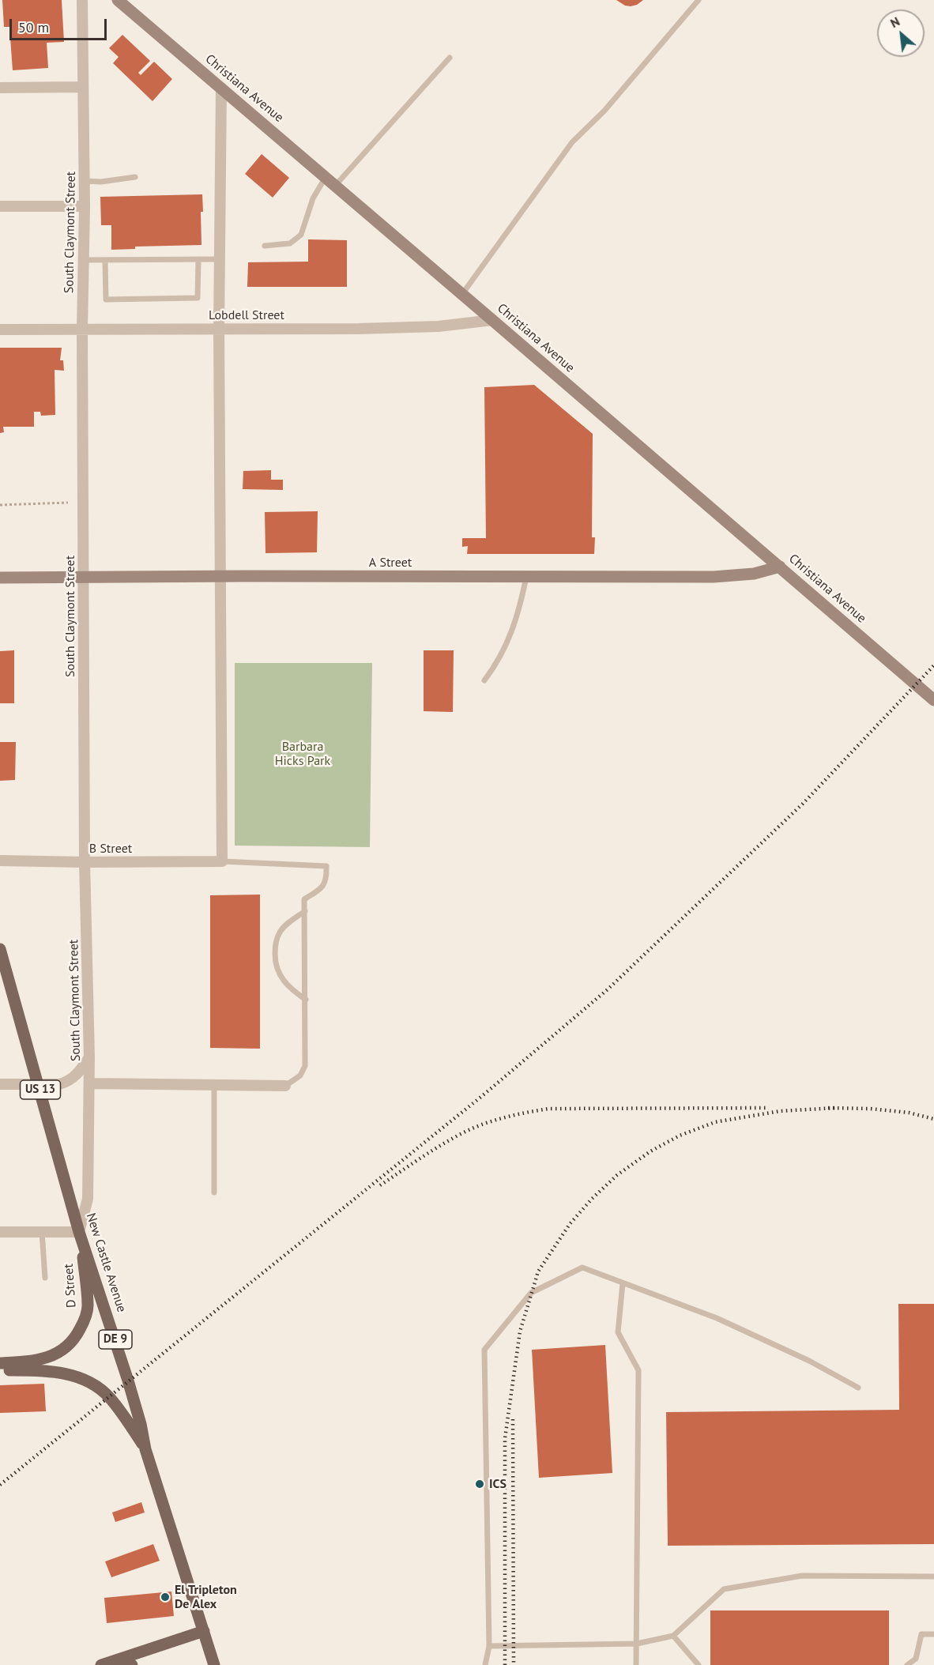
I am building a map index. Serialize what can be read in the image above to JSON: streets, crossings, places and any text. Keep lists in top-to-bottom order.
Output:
{
  "streets": {
    "main road": [
      "Christiana Avenue",
      "A Street",
      "US 13",
      "New Castle Avenue",
      "D Street",
      "DE 9"
    ],
    "street": ["South Claymont Street", "Lobdell Street", "B Street"]
  },
  "crossings": [
    ["Christiana Avenue", "Lobdell Street"],
    ["Christiana Avenue", "A Street"],
    ["South Claymont Street", "Lobdell Street"],
    ["South Claymont Street", "A Street"],
    ["South Claymont Street", "B Street"],
    ["South Claymont Street", "New Castle Avenue"],
    ["South Claymont Street", "D Street"],
    ["New Castle Avenue", "D Street"]
  ],
  "parks": ["Barbara Hicks Park"],
  "places": ["ICS", "El Tripleton De Alex"],
  "scale_bar": "50 m",
  "north": "top left"
}
